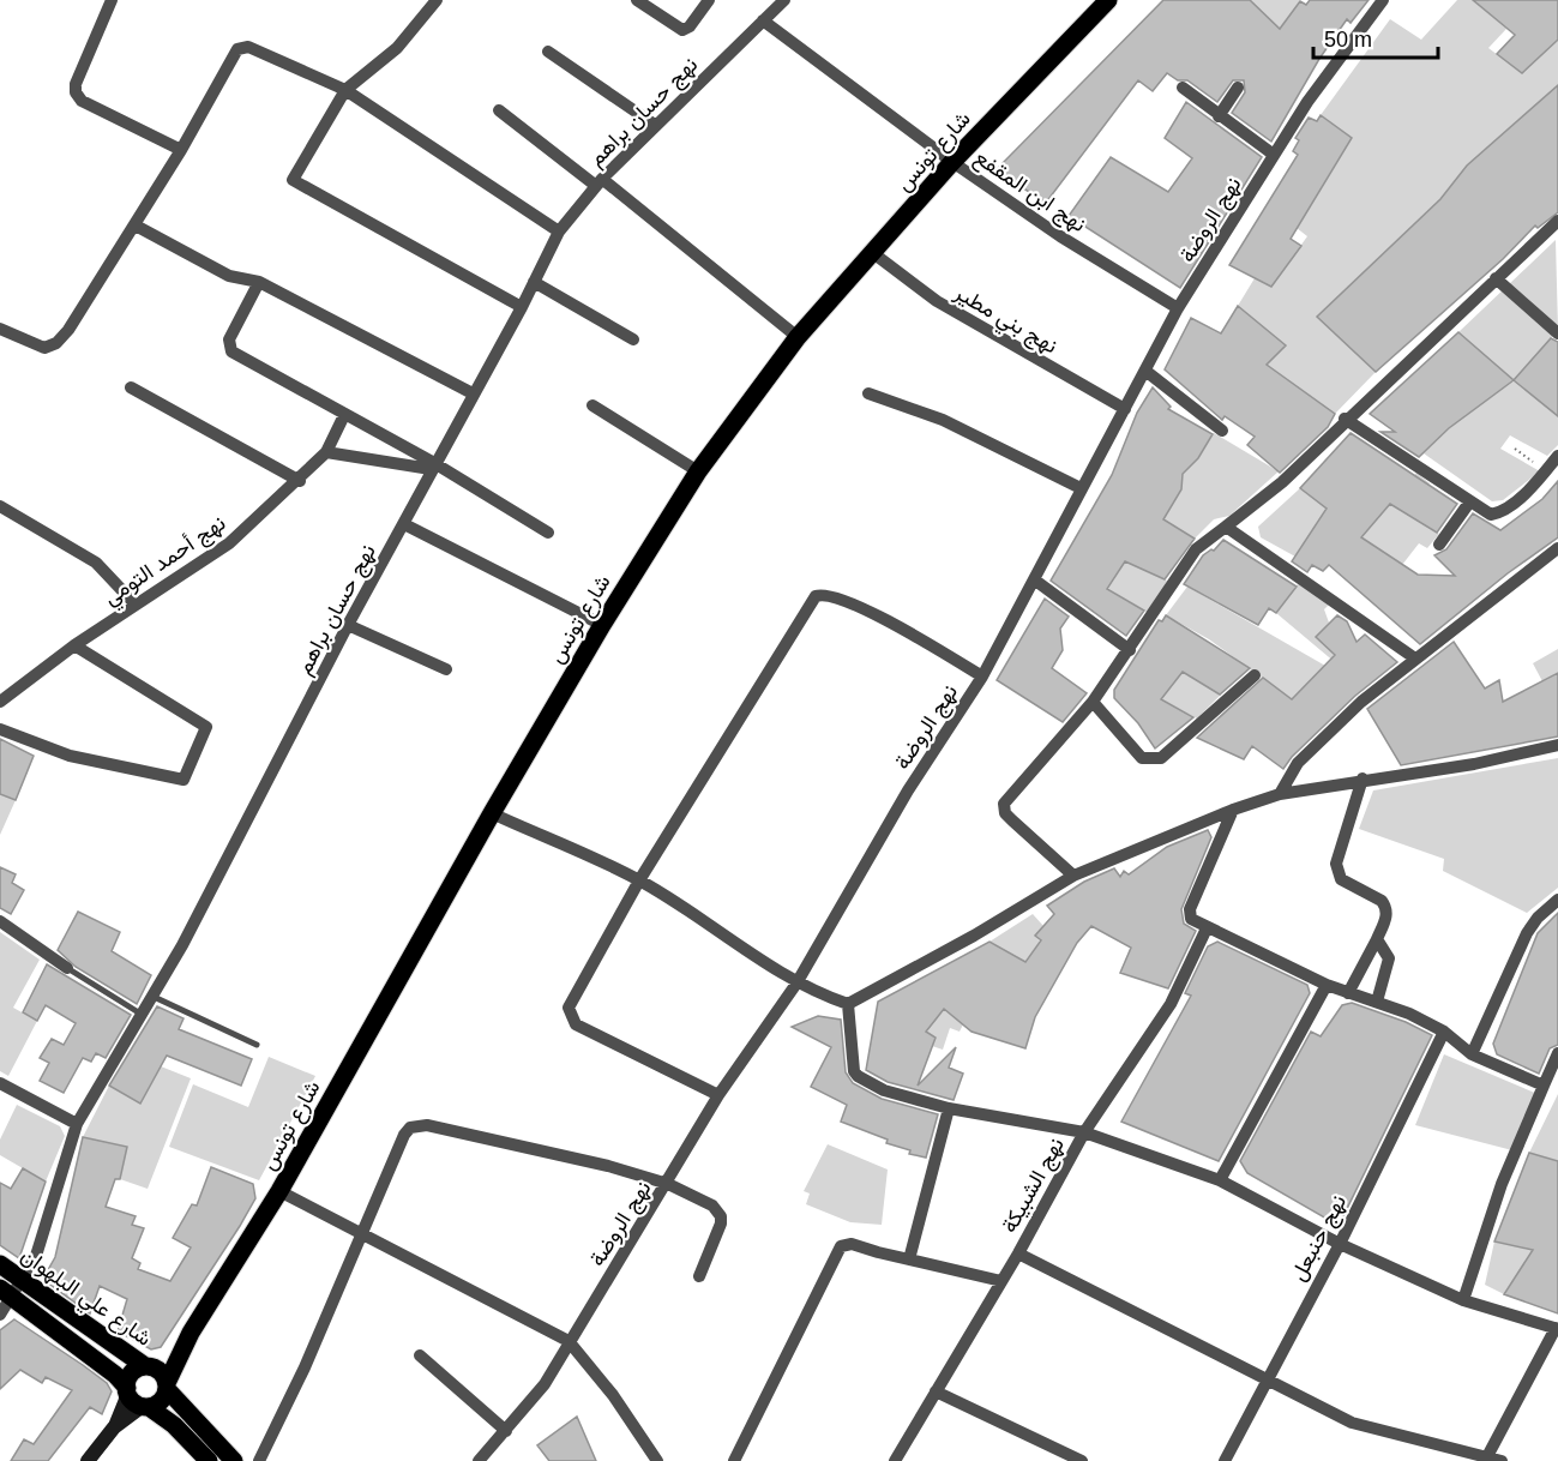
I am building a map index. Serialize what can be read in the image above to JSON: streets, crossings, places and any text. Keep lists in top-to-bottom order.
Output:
{
  "streets": {
    "main road": ["شارع تونس", "شارع علي البلهوان"],
    "street": [
      "نهج حسان براهم",
      "نهج ابن المقفع",
      "نهج الروضة",
      "نهج بني مطير",
      "نهج أحمد التومي",
      "نهج الشبيكة",
      "نهج حنبعل"
    ]
  },
  "crossings": [
    ["نهج حسان براهم", "نهج ابن المقفع"],
    ["نهج حسان براهم", "شارع علي البلهوان"],
    ["شارع تونس", "نهج ابن المقفع"],
    ["شارع تونس", "نهج بني مطير"],
    ["شارع تونس", "شارع علي البلهوان"],
    ["نهج ابن المقفع", "نهج الروضة"],
    ["نهج الروضة", "نهج بني مطير"]
  ],
  "scale_bar": "50 m"
}
